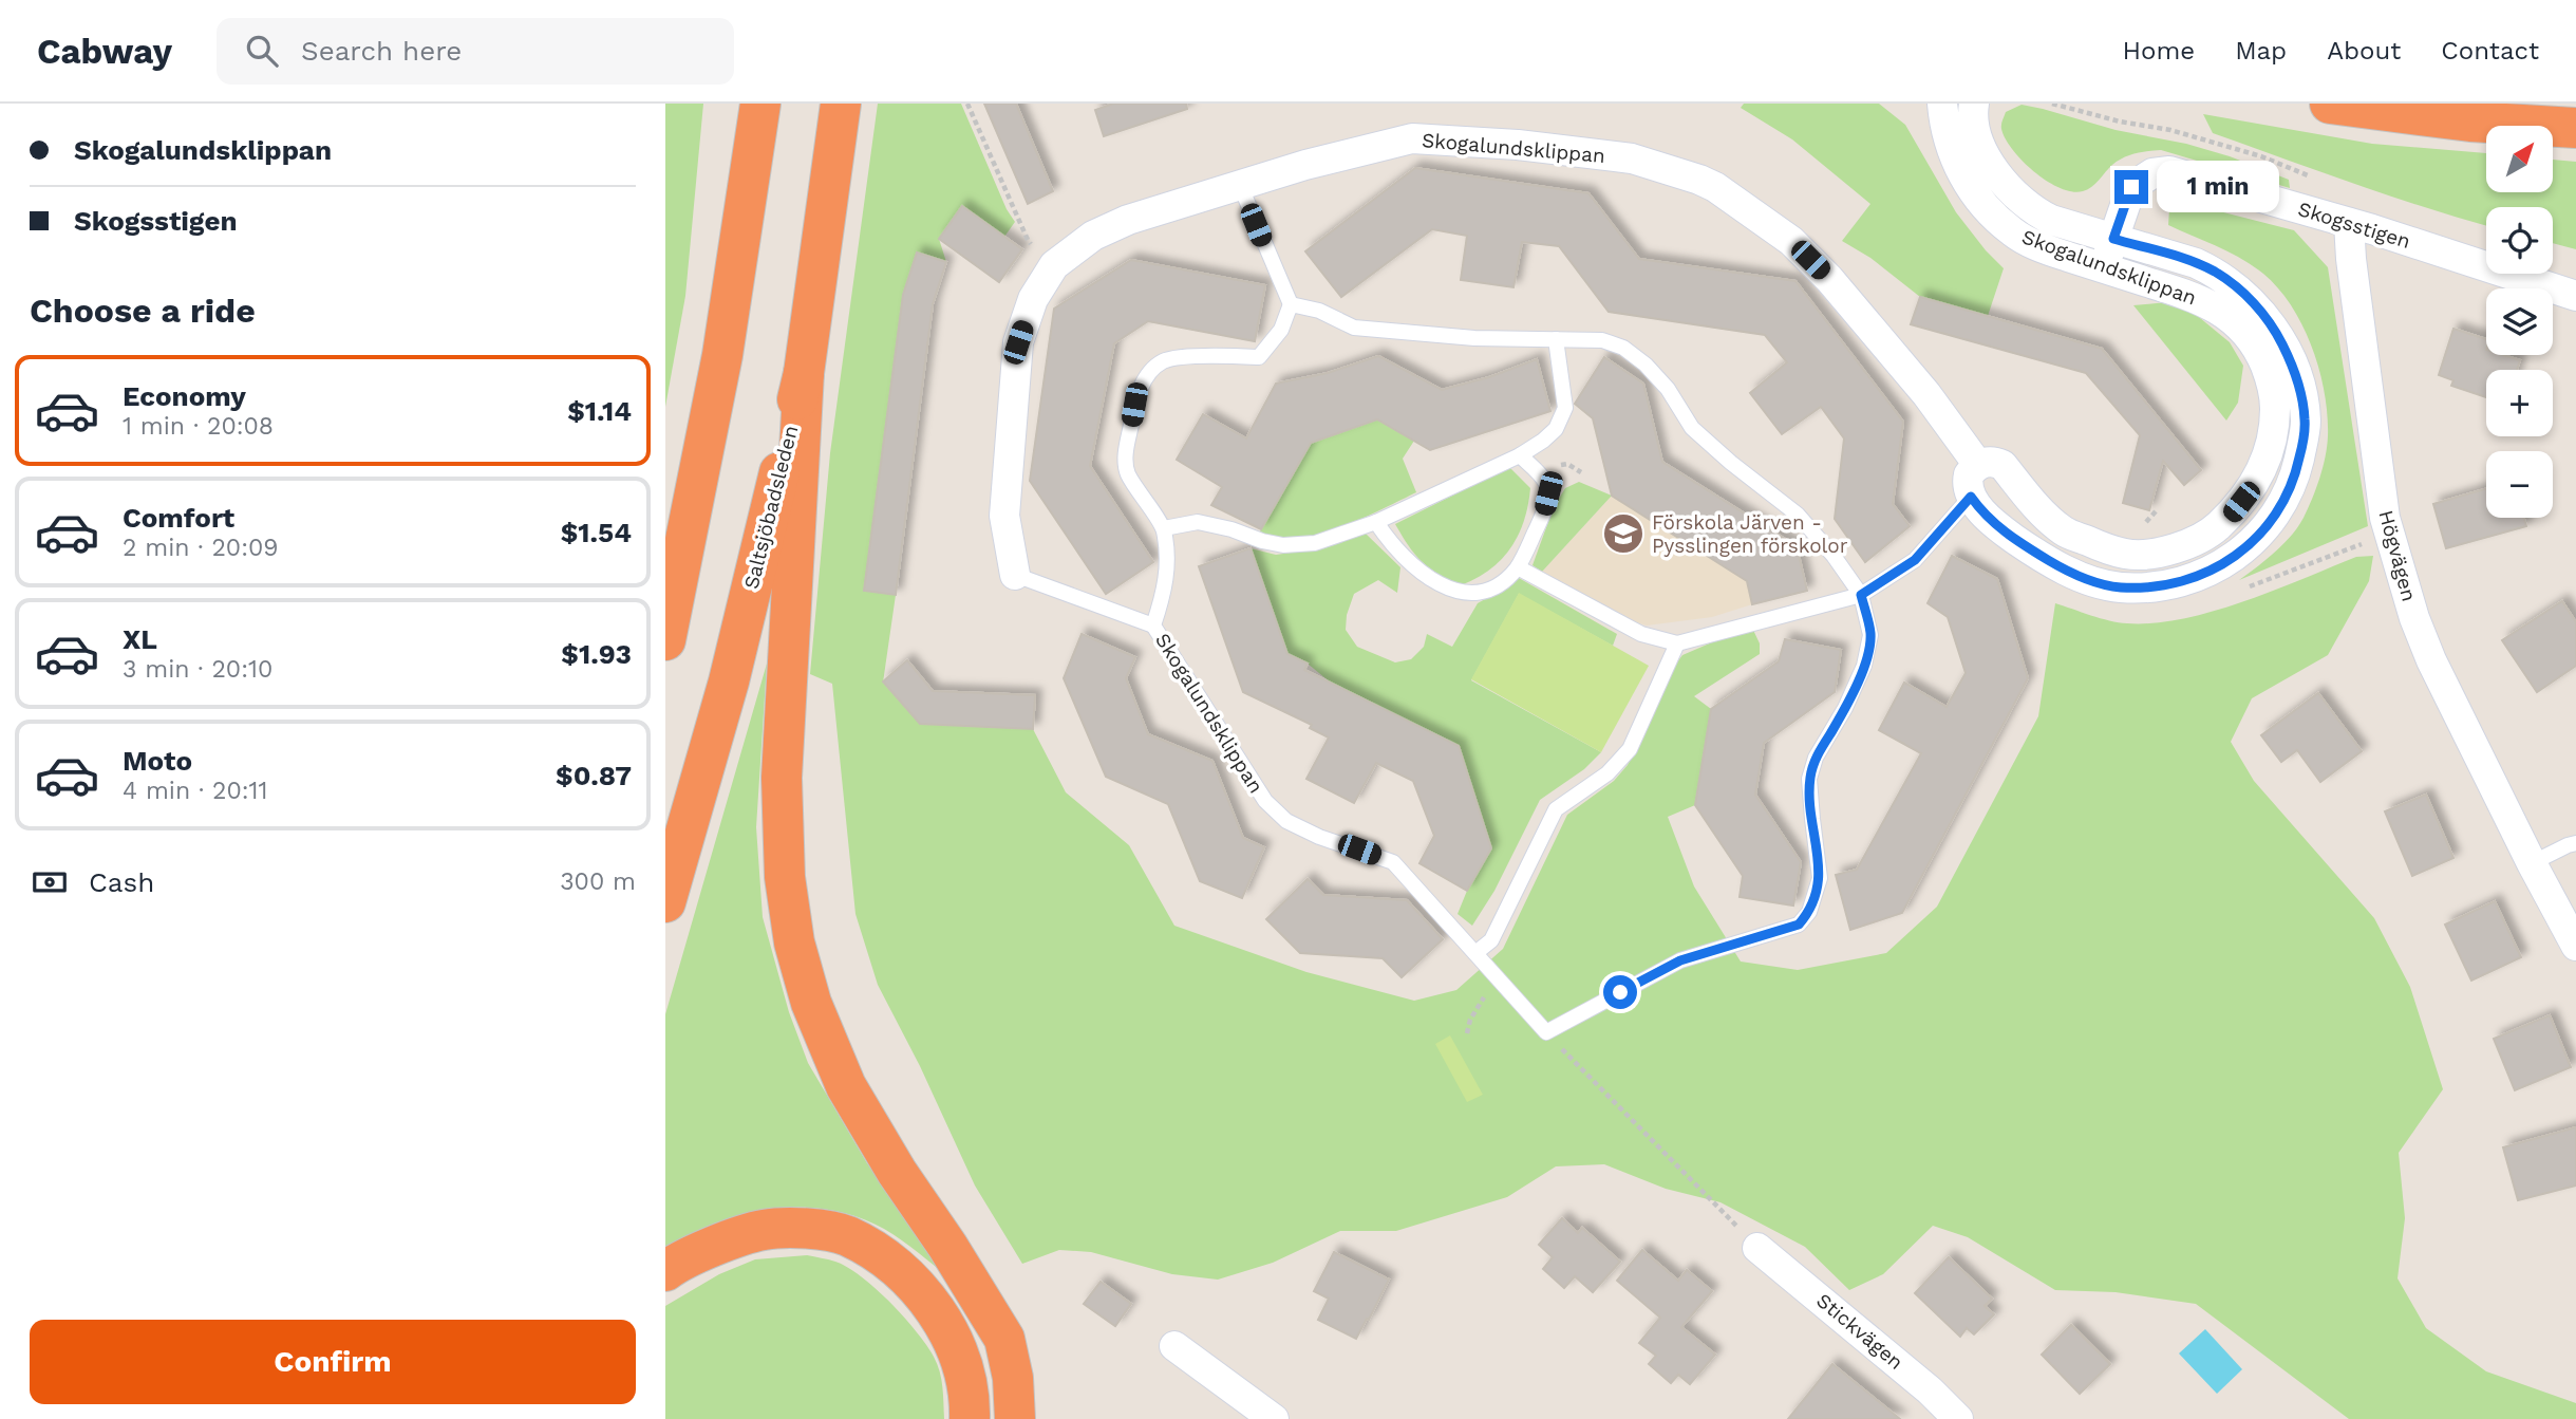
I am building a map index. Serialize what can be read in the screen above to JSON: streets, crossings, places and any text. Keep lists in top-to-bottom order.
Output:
{
  "streets": {
    "highway": ["Saltsjöbadsleden"],
    "street": [
      "Skogalundsklippan",
      "Skogsstigen",
      "Högvägen",
      "Stickvägen"
    ]
  },
  "crossings": [
    ["Skogalundsklippan", "Skogsstigen"],
    ["Skogsstigen", "Högvägen"]
  ],
  "places": {
    "school or university": ["Förskola Järven - Pysslingen förskolor"]
  },
  "north": "top right",
  "page": {
    "header": "Cabway",
    "search": "Search here",
    "nav": [
      "Home",
      "Map",
      "About",
      "Contact"
    ],
    "banner": ["Skogalundsklippan", "Skogsstigen"],
    "map_buttons": ["+", "−"],
    "bubble": "1 min",
    "heading": "Choose a ride",
    "list": [
      {
        "name": "Economy",
        "note": "1 min · 20:08",
        "value": "$1.14"
      },
      {
        "name": "Comfort",
        "note": "2 min · 20:09",
        "value": "$1.54"
      },
      {
        "name": "XL",
        "note": "3 min · 20:10",
        "value": "$1.93"
      },
      {
        "name": "Moto",
        "note": "4 min · 20:11",
        "value": "$0.87"
      }
    ],
    "pay": ["Cash", "300 m"],
    "buttons": "Confirm"
  }
}
